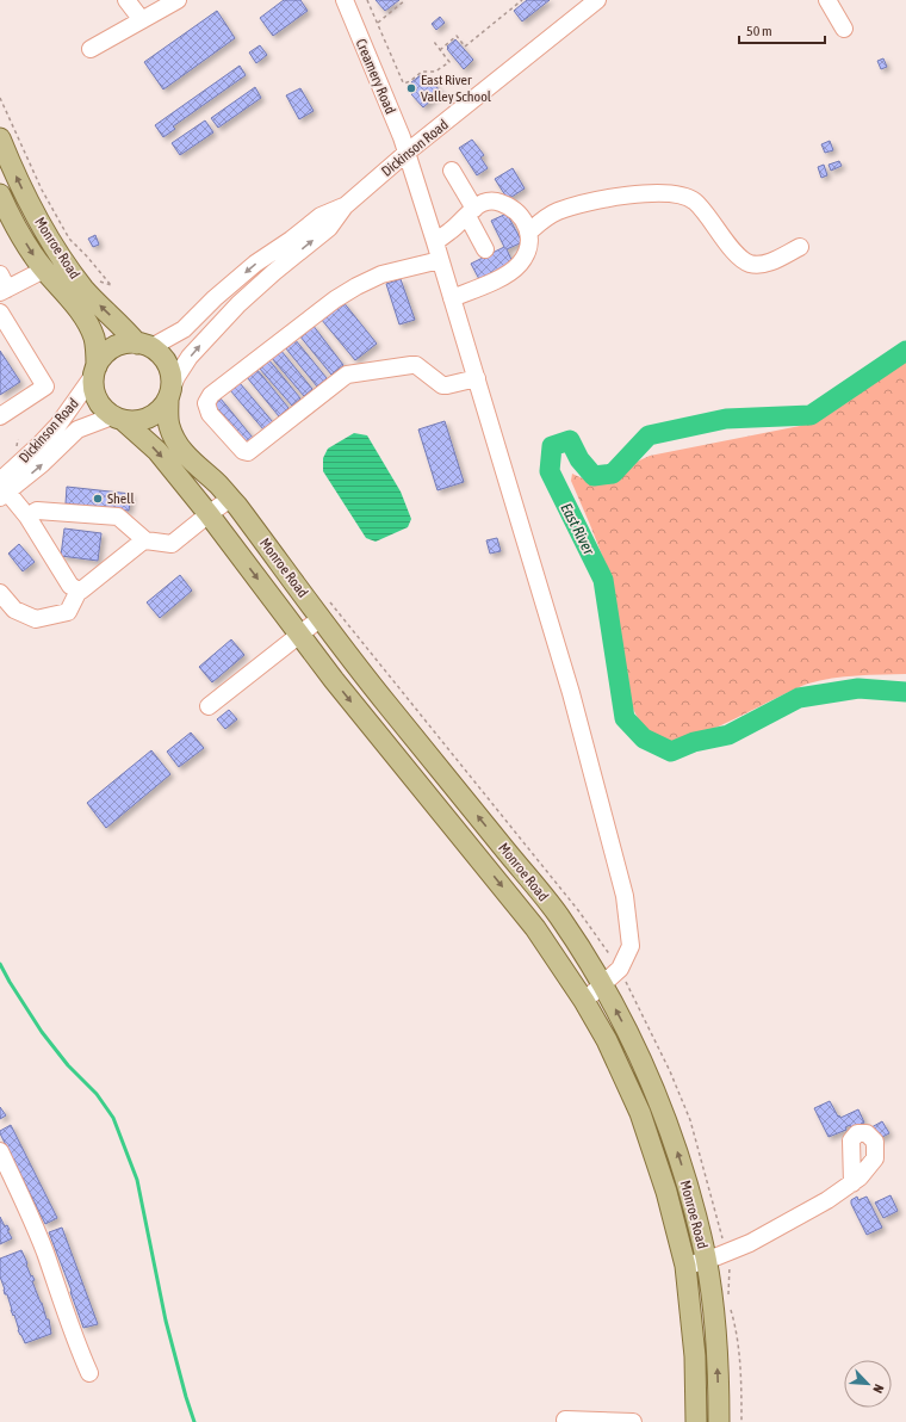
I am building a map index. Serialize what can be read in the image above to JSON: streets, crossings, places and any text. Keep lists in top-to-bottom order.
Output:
{
  "streets": {
    "main road": ["Monroe Road"],
    "street": ["Creamery Road", "Dickinson Road"]
  },
  "crossings": [
    ["Creamery Road", "Dickinson Road"],
    ["Dickinson Road", "Monroe Road"]
  ],
  "water": ["East River"],
  "places": ["East River Valley School", "Shell"],
  "scale_bar": "50 m",
  "north": "bottom right"
}
